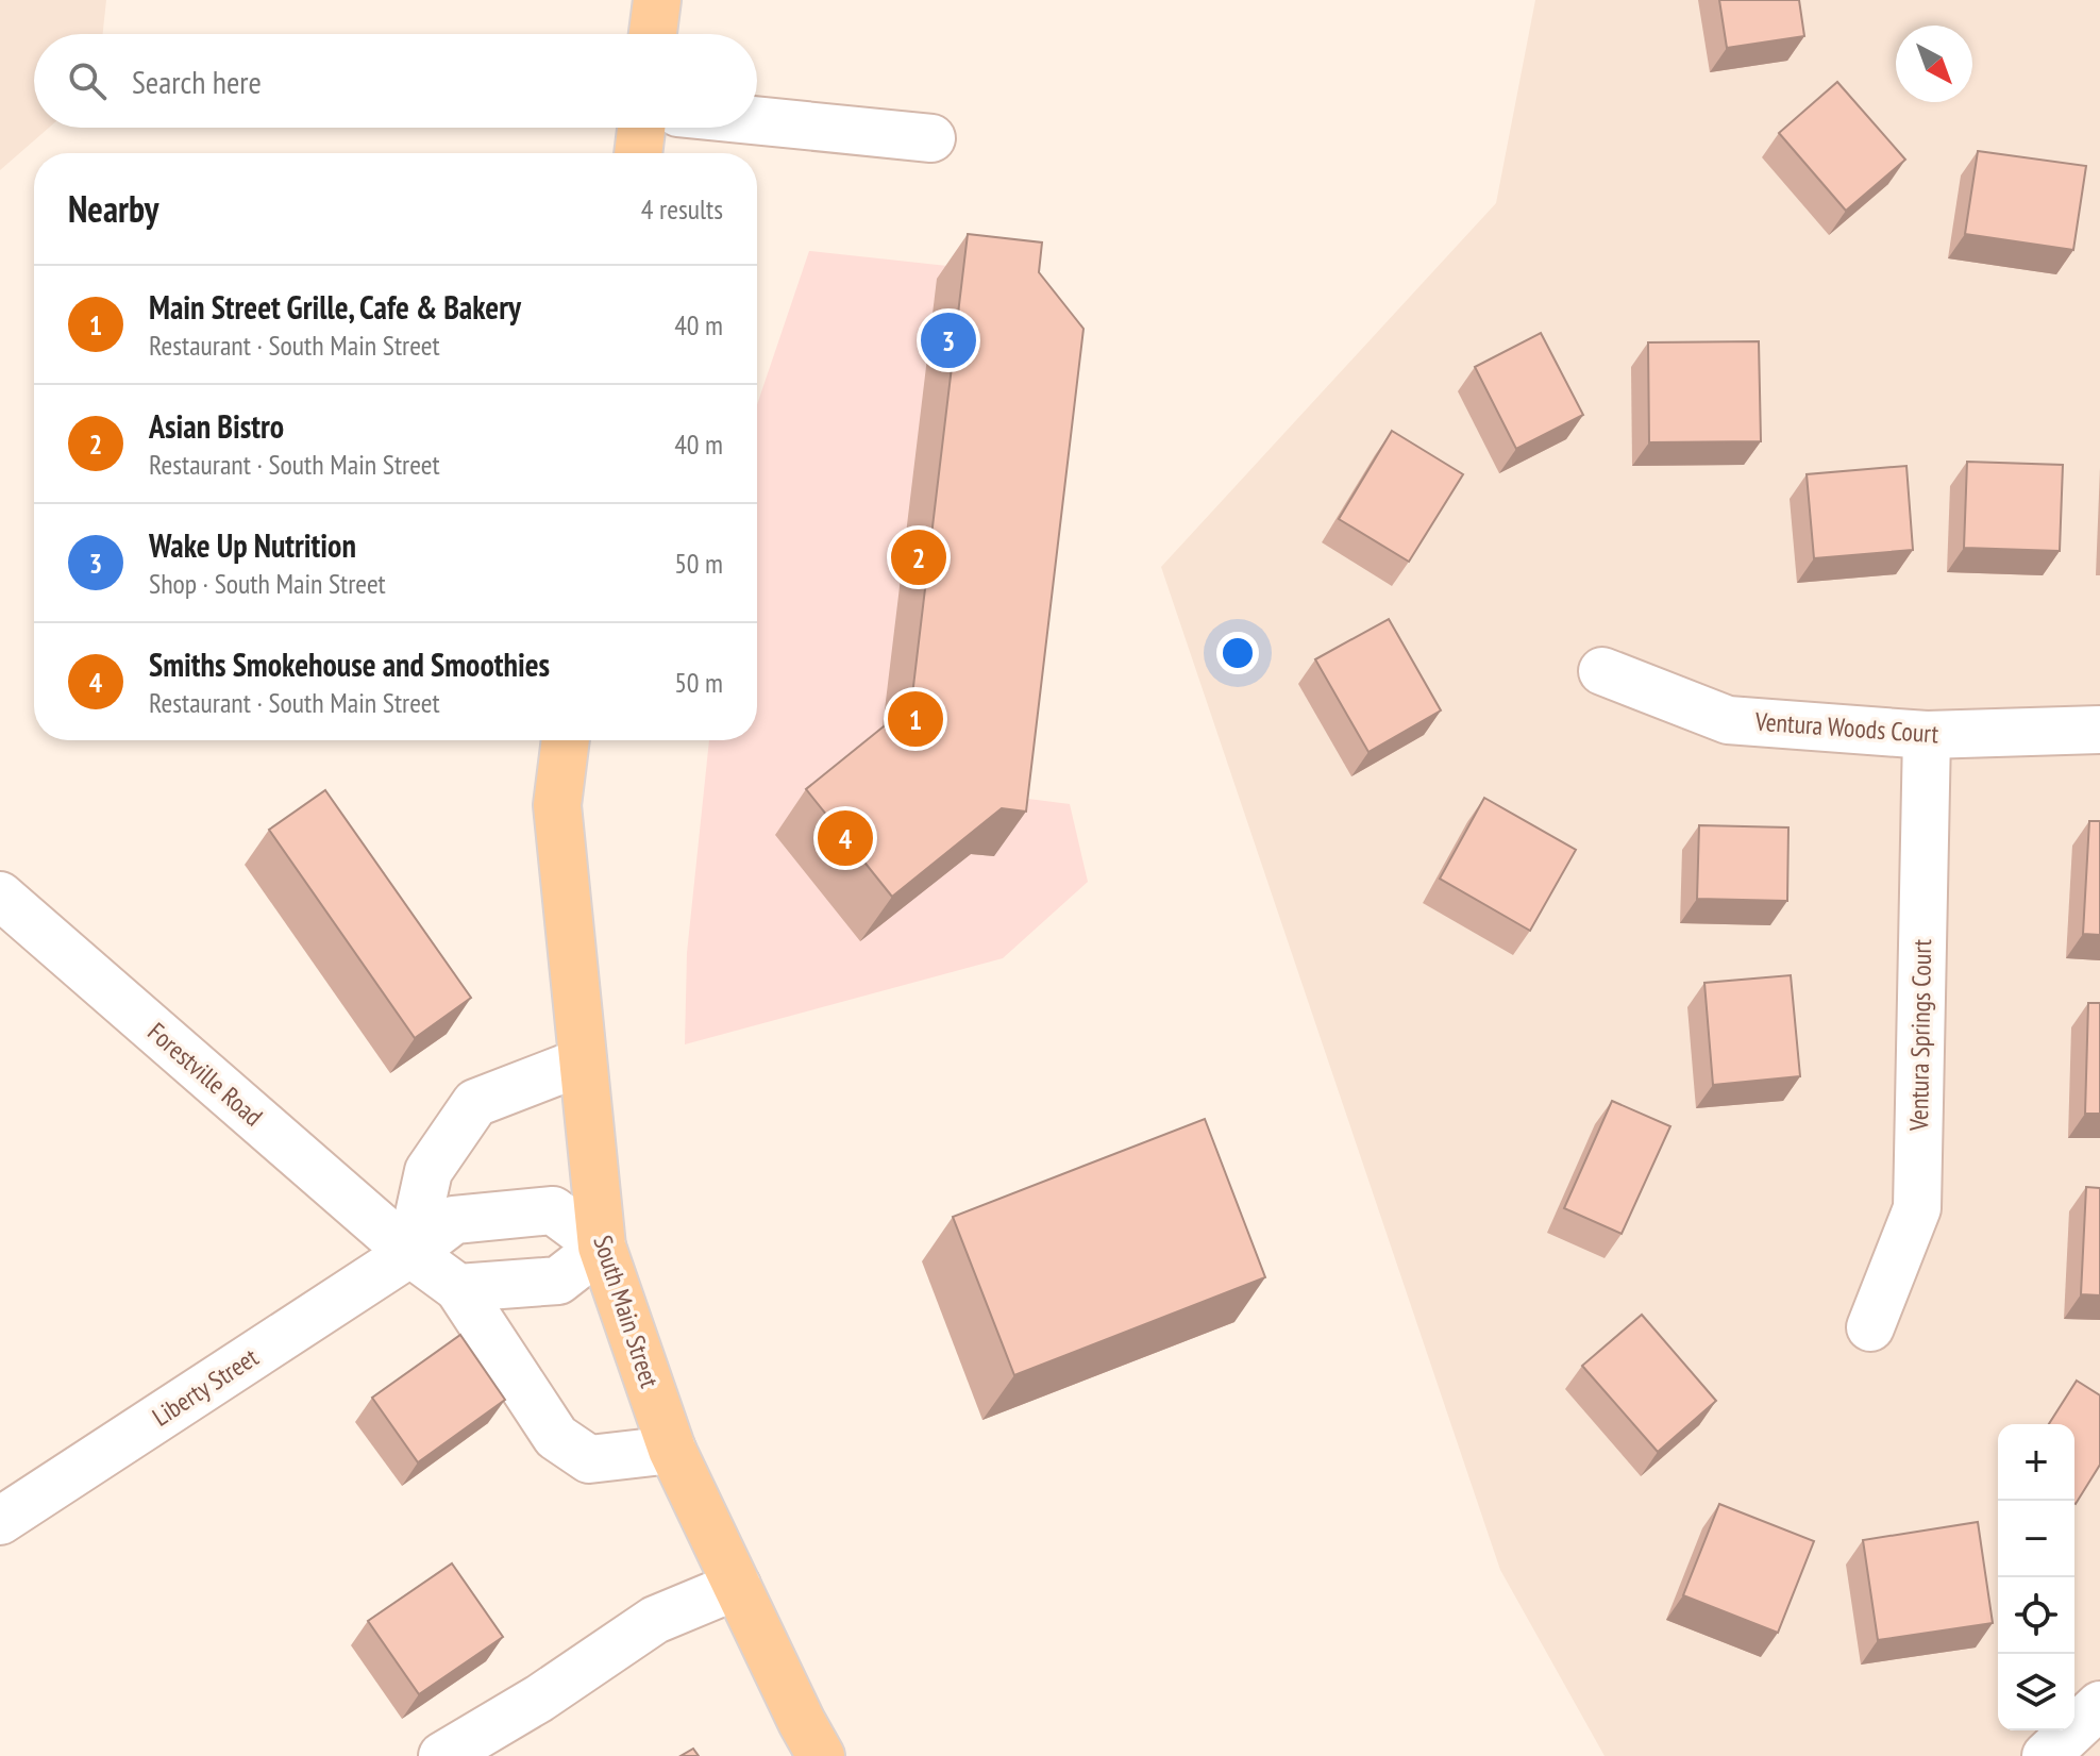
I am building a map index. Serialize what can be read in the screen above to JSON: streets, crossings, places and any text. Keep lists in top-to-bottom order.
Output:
{
  "streets": {
    "main road": ["South Main Street"],
    "street": [
      "Ventura Woods Court",
      "Ventura Springs Court",
      "Forestville Road",
      "Liberty Street"
    ]
  },
  "crossings": [
    ["Ventura Woods Court", "Ventura Springs Court"],
    ["Forestville Road", "Liberty Street"]
  ],
  "north": "bottom right",
  "page": {
    "search": "Search here",
    "heading": ["Nearby", "4 results"],
    "list": [
      {
        "mark": "1",
        "name": "Main Street Grille, Cafe & Bakery",
        "note": "Restaurant · South Main Street",
        "value": "40 m"
      },
      {
        "mark": "2",
        "name": "Asian Bistro",
        "note": "Restaurant · South Main Street",
        "value": "40 m"
      },
      {
        "mark": "3",
        "name": "Wake Up Nutrition",
        "note": "Shop · South Main Street",
        "value": "50 m"
      },
      {
        "mark": "4",
        "name": "Smiths Smokehouse and Smoothies",
        "note": "Restaurant · South Main Street",
        "value": "50 m"
      }
    ],
    "pins": [
      "3",
      "2",
      "1",
      "4"
    ],
    "map_buttons": ["+", "−"]
  }
}
